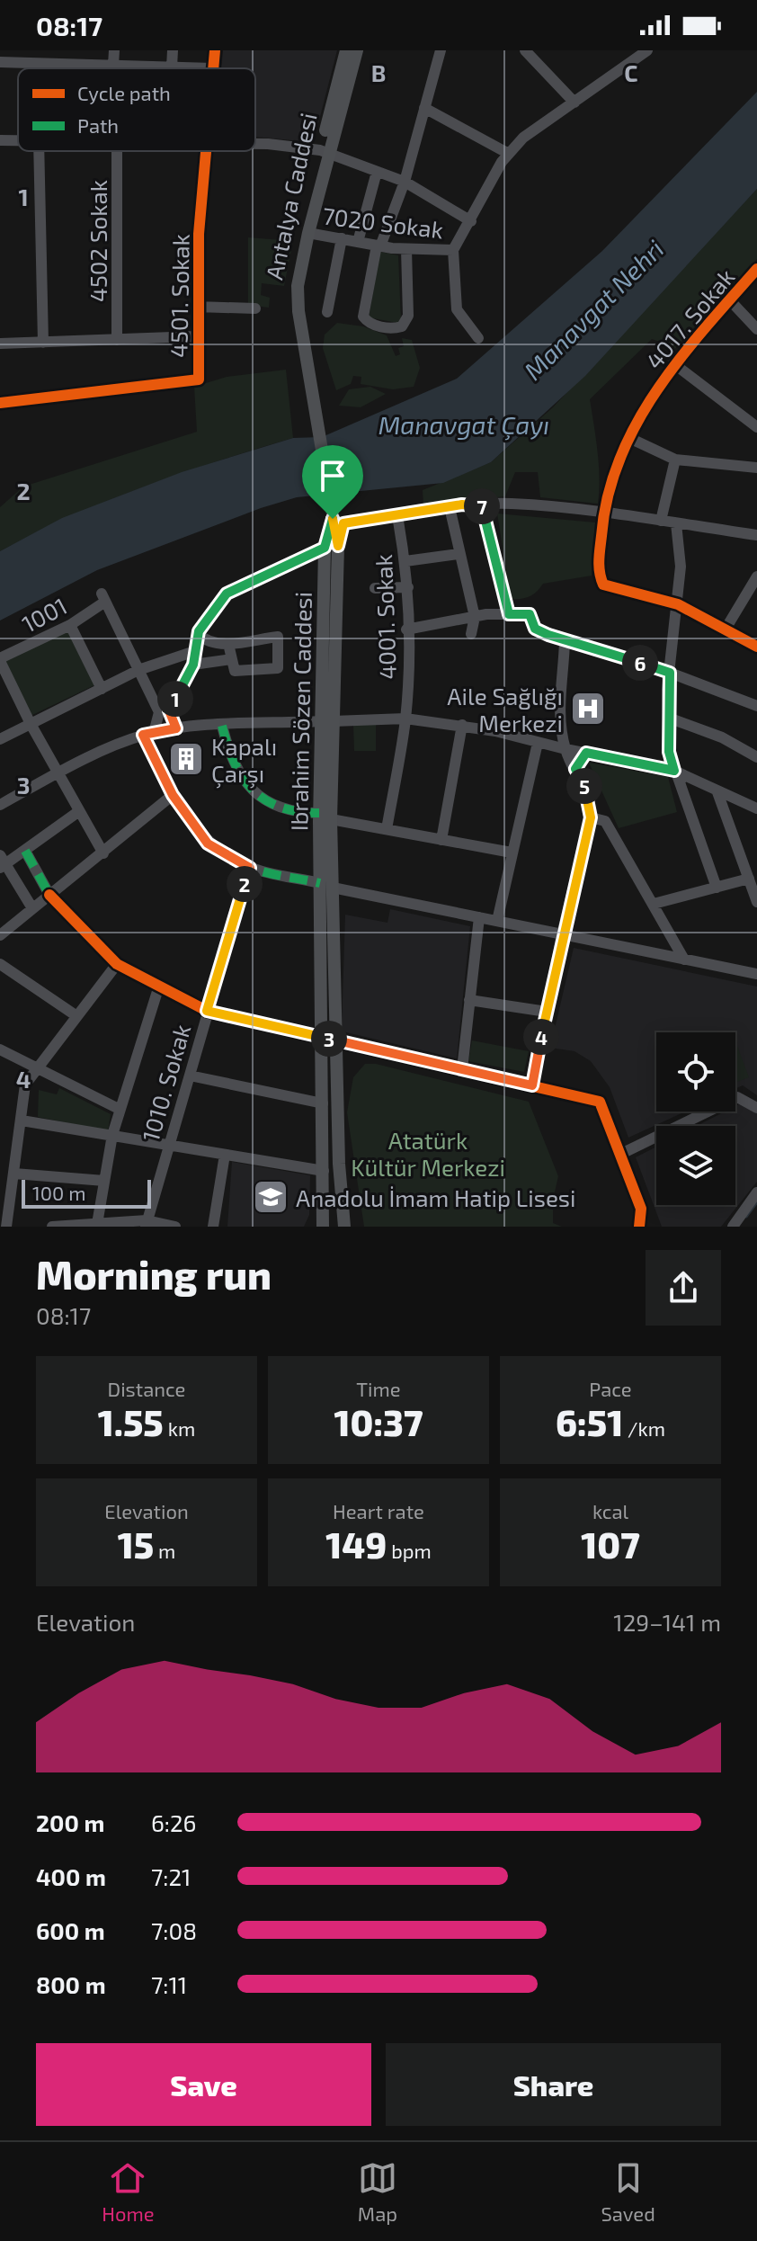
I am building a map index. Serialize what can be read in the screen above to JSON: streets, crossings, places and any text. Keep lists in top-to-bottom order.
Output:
{
  "streets": {
    "main road": ["Antalya Caddesi", "Ibrahim Sözen Caddesi"],
    "street": [
      "7020 Sokak",
      "4502 Sokak",
      "4501. Sokak",
      "4017. Sokak",
      "1001",
      "4001. Sokak",
      "1010. Sokak"
    ]
  },
  "crossings": [
    ["Antalya Caddesi", "7020 Sokak"],
    ["Antalya Caddesi", "Ibrahim Sözen Caddesi"]
  ],
  "water": ["Manavgat Nehri", "Manavgat Çayı"],
  "parks": ["Atatürk Kültür Merkezi"],
  "places": {
    "hospital": ["Aile Sağlığı Merkezi"],
    "building": ["Kapalı Çarşı"],
    "school or university": ["Anadolu İmam Hatip Lisesi"]
  },
  "legend": ["Cycle path", "Path"],
  "scale_bar": "100 m",
  "page": {
    "status": "08:17",
    "pins": [
      "7",
      "6",
      "1",
      "5",
      "2",
      "4",
      "3"
    ],
    "scale": "100 m",
    "heading": ["Morning run", "08:17"],
    "stats": [
      ["Distance", "1.55 km"],
      ["Time", "10:37"],
      ["Pace", "6:51 /km"],
      ["Elevation", "15 m"],
      ["Heart rate", "149 bpm"],
      ["kcal", "107"]
    ],
    "chart": ["Elevation", "129–141 m"],
    "list": [
      {
        "name": "200 m",
        "note": "6:26"
      },
      {
        "name": "400 m",
        "note": "7:21"
      },
      {
        "name": "600 m",
        "note": "7:08"
      },
      {
        "name": "800 m",
        "note": "7:11"
      }
    ],
    "buttons": ["Save", "Share"],
    "tabs": ["Home", "Map", "Saved"]
  },
  "grid": {
    "columns": ["B", "C"],
    "rows": [
      "1",
      "2",
      "3",
      "4"
    ]
  }
}
